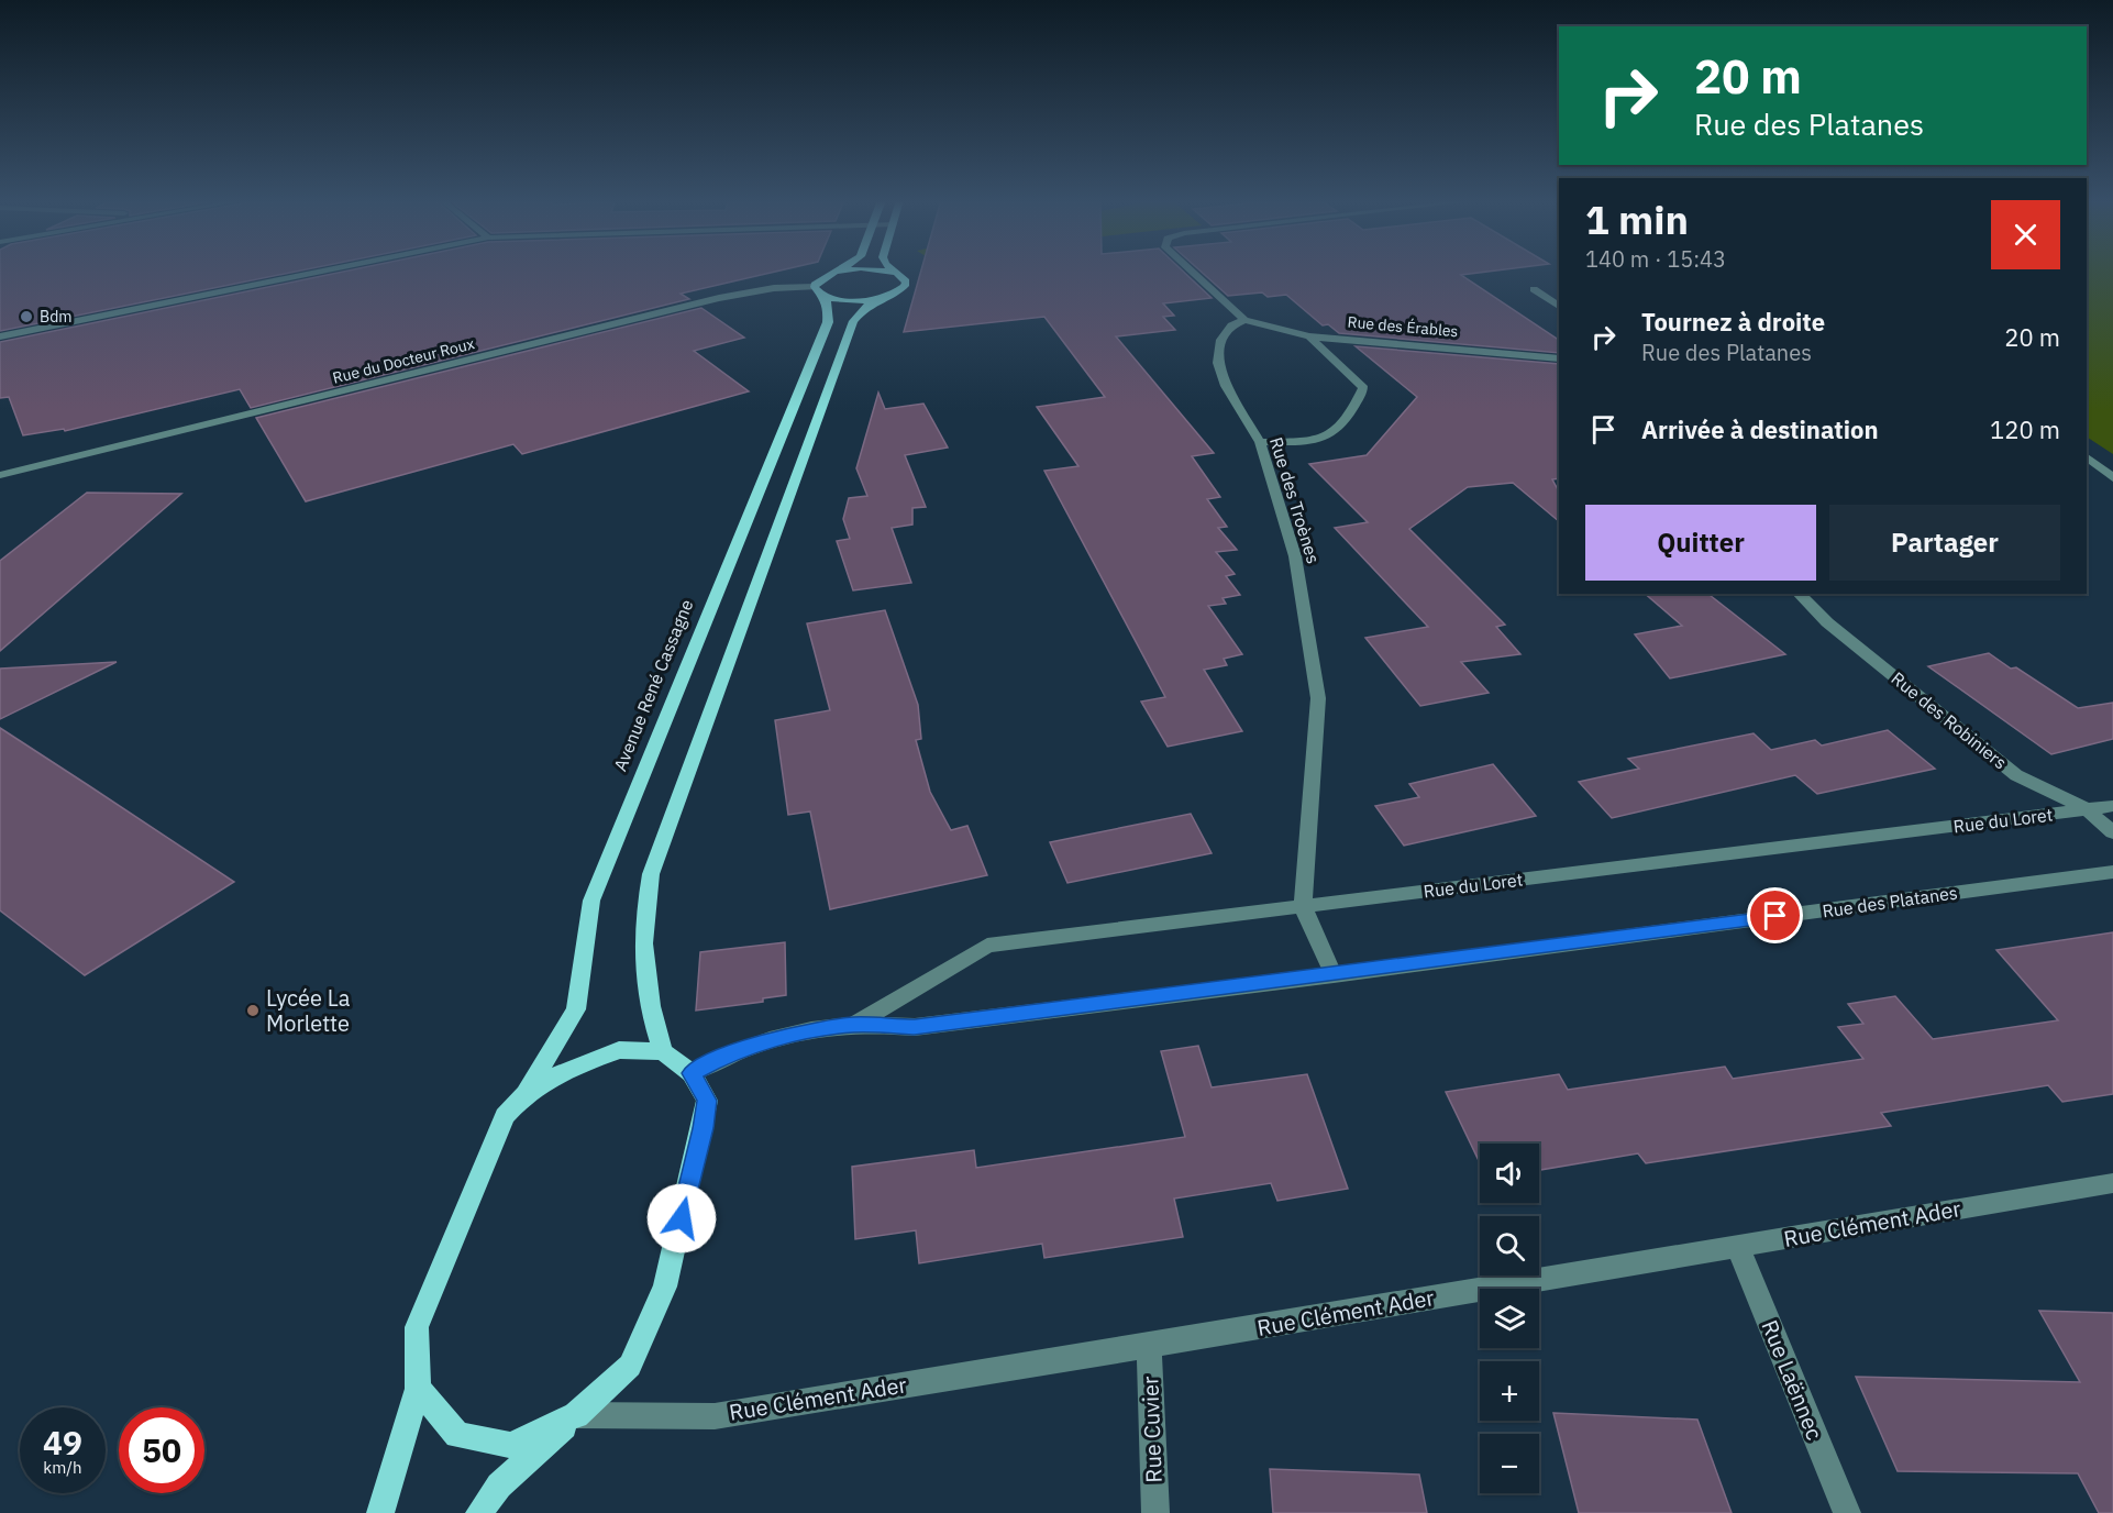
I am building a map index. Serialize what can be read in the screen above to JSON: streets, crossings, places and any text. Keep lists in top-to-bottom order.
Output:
{
  "streets": {
    "main road": ["Avenue René Cassagne"],
    "street": [
      "Rue des Érables",
      "Rue du Docteur Roux",
      "Rue des Troènes",
      "Rue des Robiniers",
      "Rue du Loret",
      "Rue des Platanes",
      "Rue Clément Ader",
      "Rue Laënnec",
      "Rue Cuvier"
    ]
  },
  "crossings": [
    ["Rue des Érables", "Rue des Troènes"],
    ["Rue du Docteur Roux", "Avenue René Cassagne"],
    ["Rue des Troènes", "Rue du Loret"],
    ["Rue des Robiniers", "Rue du Loret"],
    ["Rue du Loret", "Rue des Platanes"],
    ["Rue Clément Ader", "Rue Laënnec"],
    ["Rue Clément Ader", "Rue Cuvier"]
  ],
  "places": ["Bdm", "Lycée La Morlette"],
  "page": {
    "turn": ["20 m", "Rue des Platanes"],
    "heading": ["1 min", "140 m · 15:43"],
    "list": [
      {
        "name": "Tournez à droite",
        "note": "Rue des Platanes",
        "value": "20 m"
      },
      {
        "name": "Arrivée à destination",
        "value": "120 m"
      }
    ],
    "buttons": ["Quitter", "Partager"],
    "map_buttons": ["+", "−"],
    "speed": "49 km/h",
    "limit": "50"
  }
}
